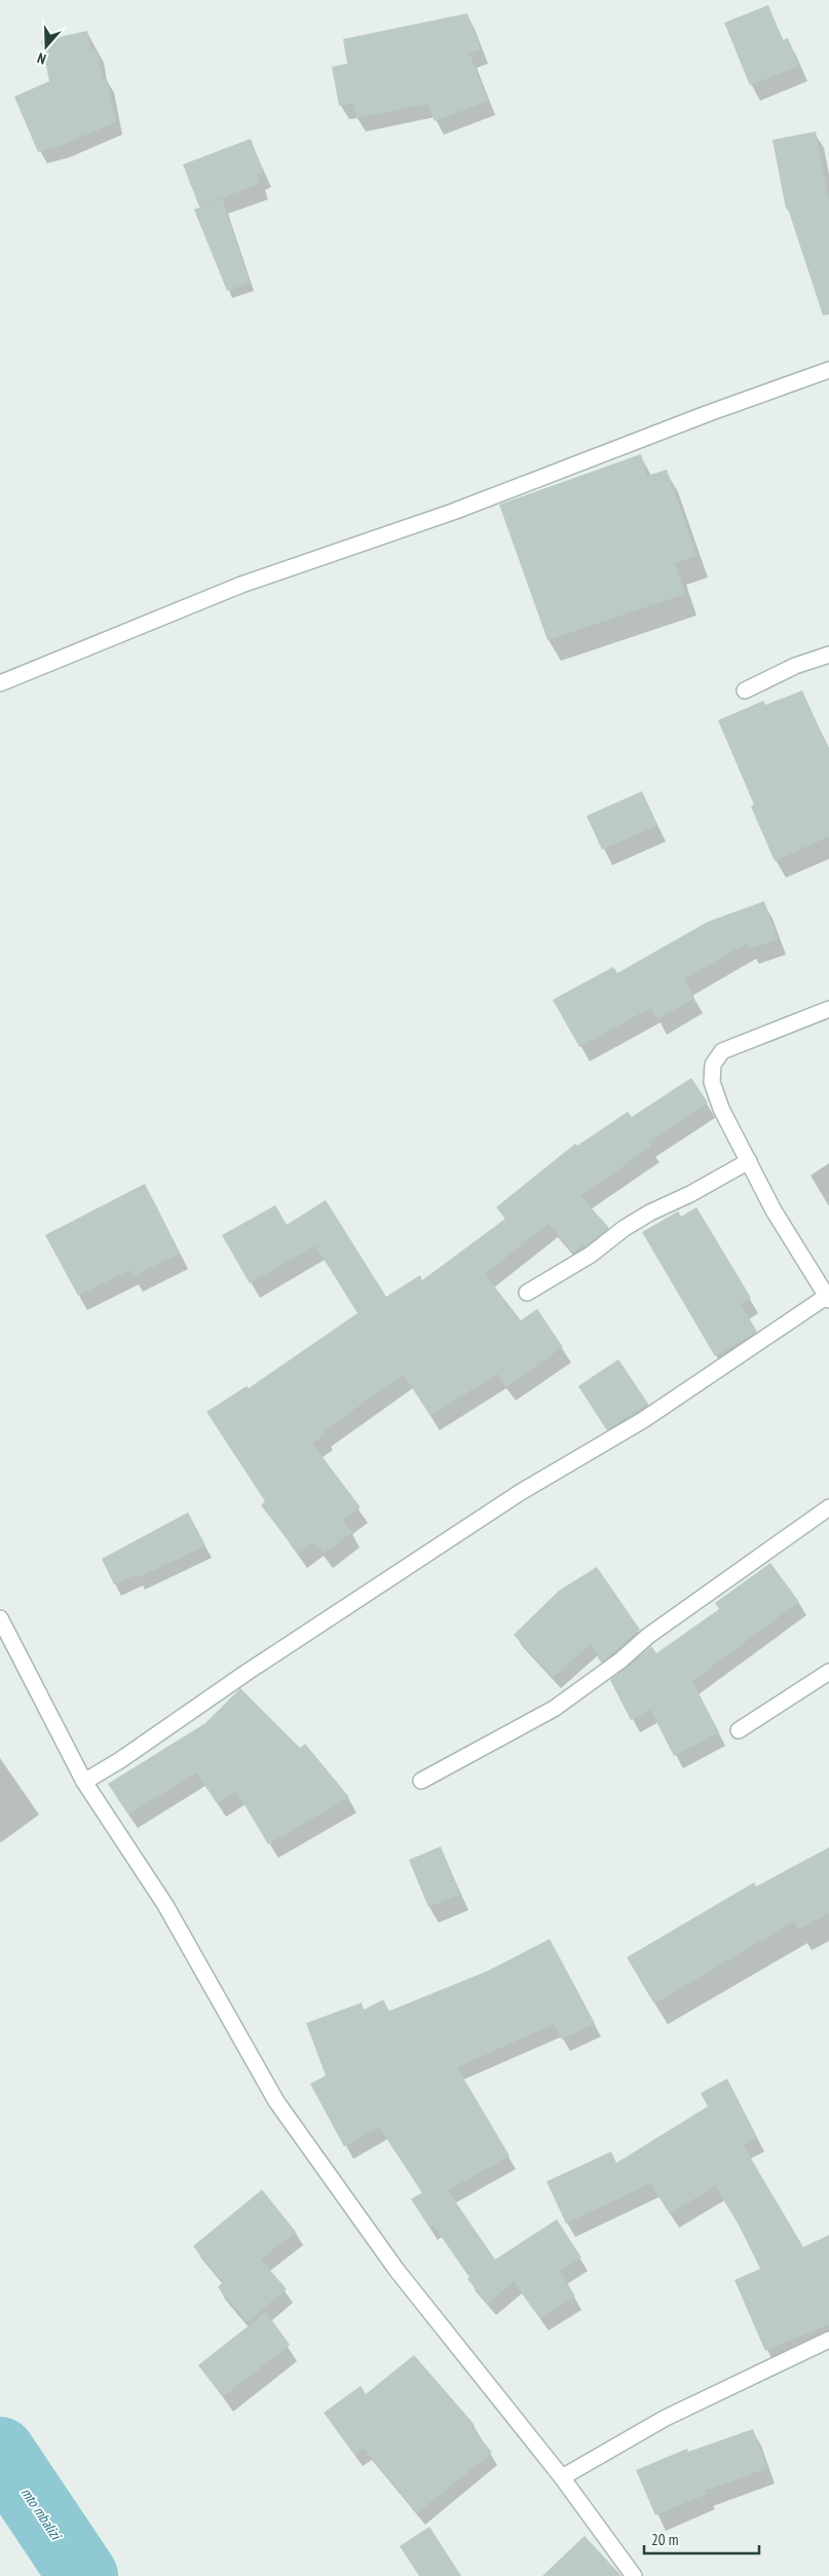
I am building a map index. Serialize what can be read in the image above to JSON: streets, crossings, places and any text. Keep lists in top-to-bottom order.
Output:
{
  "water": ["mto mbalizi"],
  "scale_bar": "20 m",
  "north": "bottom"
}
